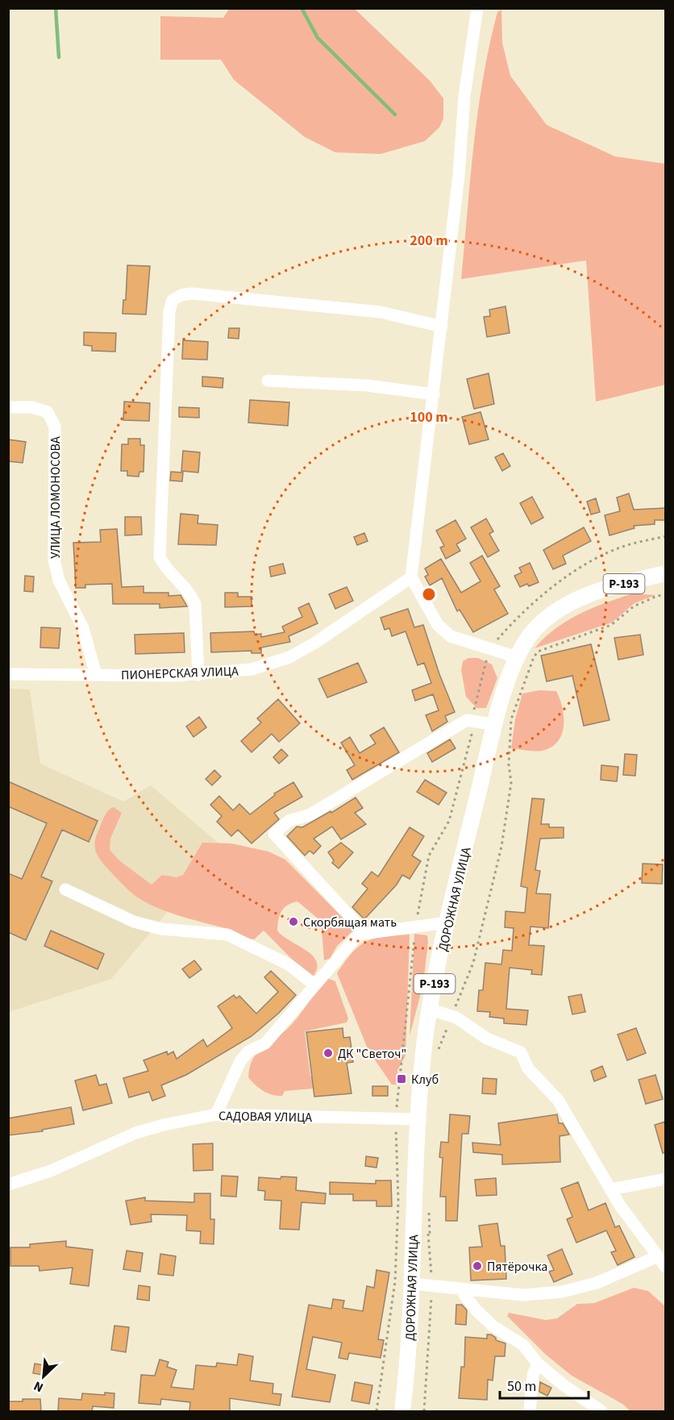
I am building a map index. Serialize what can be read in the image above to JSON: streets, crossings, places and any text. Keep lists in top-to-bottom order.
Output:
{
  "streets": {
    "main road": ["Р-193", "ДОРОЖНАЯ УЛИЦА"],
    "street": ["УЛИЦА ЛОМОНОСОВА", "ПИОНЕРСКАЯ УЛИЦА", "САДОВАЯ УЛИЦА"]
  },
  "crossings": [
    ["УЛИЦА ЛОМОНОСОВА", "ПИОНЕРСКАЯ УЛИЦА"],
    ["ДОРОЖНАЯ УЛИЦА", "САДОВАЯ УЛИЦА"]
  ],
  "places": {
    "other": ["Скорбящая мать", "ДК \"Светоч\"", "Пятёрочка"],
    "transit": ["Клуб"]
  },
  "scale_bar": "50 m",
  "north": "bottom left",
  "rings": ["200 m", "100 m"]
}
